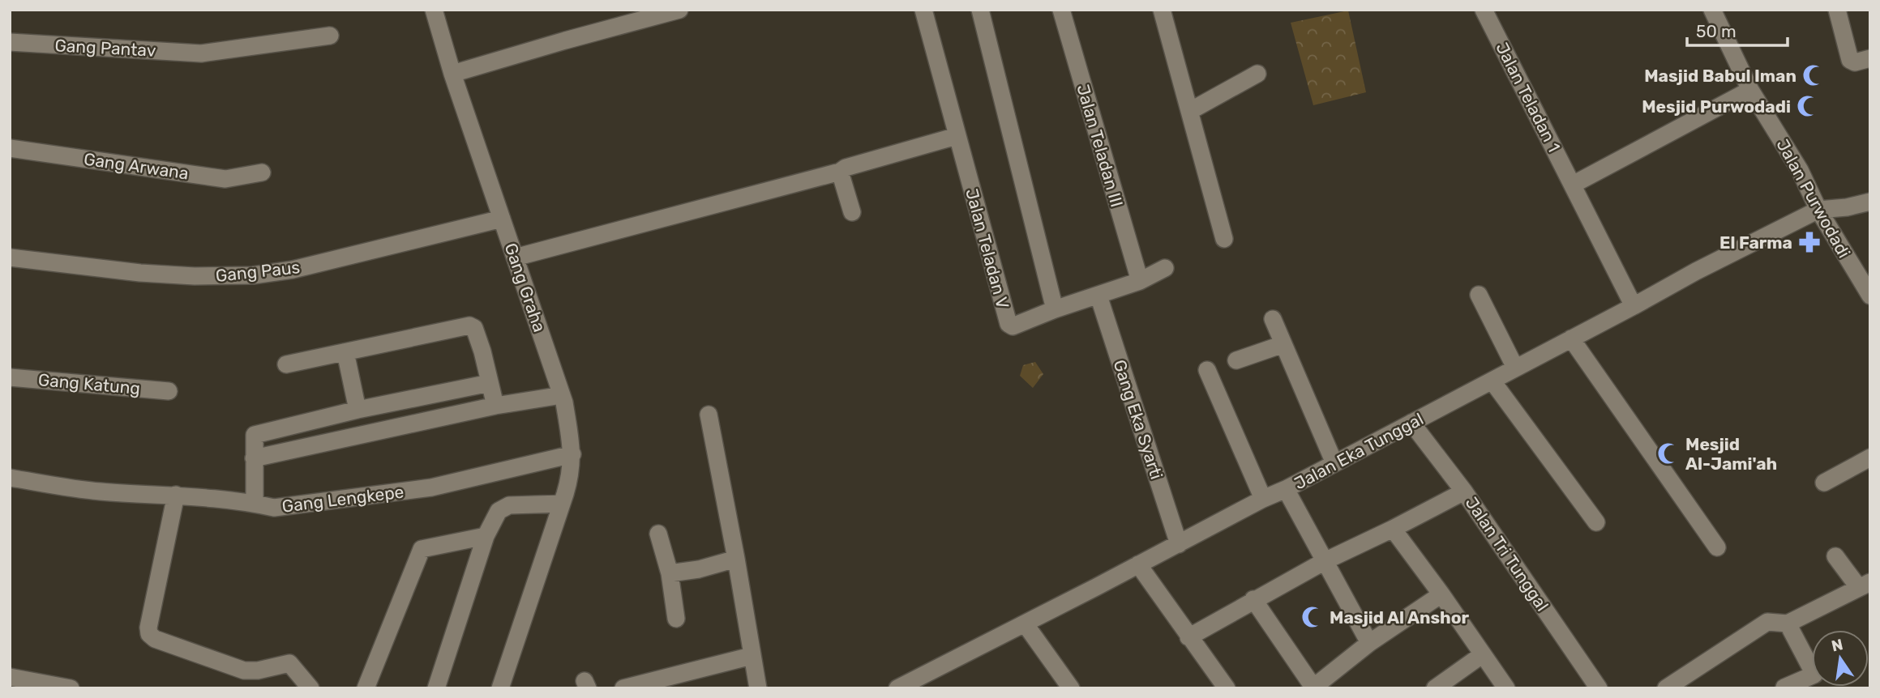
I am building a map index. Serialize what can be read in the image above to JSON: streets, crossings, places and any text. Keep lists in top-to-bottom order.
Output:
{
  "streets": {
    "street": [
      "Gang Pantav",
      "Jalan Teladan 1",
      "Jalan Teladan III",
      "Gang Arwana",
      "Jalan Purwodadi",
      "Jalan Teladan V",
      "Gang Paus",
      "Gang Graha",
      "Gang Katung",
      "Gang Eka Syarti",
      "Jalan Eka Tunggal",
      "Gang Lengkepe",
      "Jalan Tri Tunggal"
    ]
  },
  "crossings": [
    ["Jalan Teladan 1", "Jalan Eka Tunggal"],
    ["Jalan Teladan III", "Jalan Teladan V"],
    ["Jalan Purwodadi", "Jalan Eka Tunggal"],
    ["Jalan Teladan V", "Gang Eka Syarti"],
    ["Gang Paus", "Gang Graha"],
    ["Gang Graha", "Gang Lengkepe"],
    ["Gang Eka Syarti", "Jalan Eka Tunggal"],
    ["Jalan Eka Tunggal", "Jalan Tri Tunggal"]
  ],
  "places": {
    "mosque": [
      "Masjid Babul Iman",
      "Mesjid Purwodadi",
      "Mesjid Al-Jami'ah",
      "Masjid Al Anshor"
    ],
    "pharmacy": ["El Farma"]
  },
  "scale_bar": "50 m",
  "north": "top"
}
